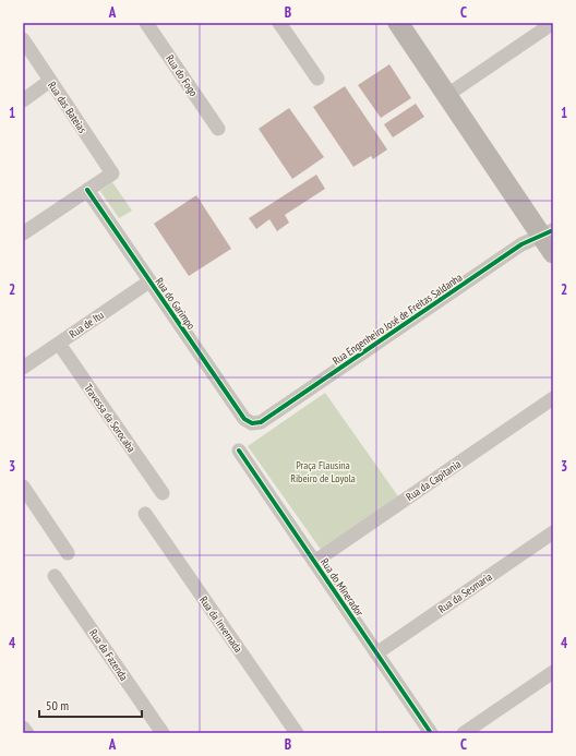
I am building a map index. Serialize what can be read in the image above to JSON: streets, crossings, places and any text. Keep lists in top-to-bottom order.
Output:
{
  "streets": {
    "street": [
      "Rua do Fogo",
      "Rua das Bateias",
      "Rua do Garimpo",
      "Rua Engenheiro José de Freitas Saldanha",
      "Rua de Itu",
      "Travessa da Sorocaba",
      "Rua da Capitania",
      "Rua do Minerador",
      "Rua da Sesmaria",
      "Rua da Invernada",
      "Rua da Fazenda"
    ]
  },
  "crossings": [
    ["Rua das Bateias", "Rua do Garimpo"],
    ["Rua do Garimpo", "Rua Engenheiro José de Freitas Saldanha"],
    ["Rua do Garimpo", "Rua de Itu"],
    ["Rua de Itu", "Travessa da Sorocaba"],
    ["Rua da Capitania", "Rua do Minerador"],
    ["Rua do Minerador", "Rua da Sesmaria"]
  ],
  "parks": ["Praça Flausina Ribeiro de Loyola"],
  "scale_bar": "50 m",
  "grid": {
    "columns": ["A", "B", "C"],
    "rows": [
      "1",
      "2",
      "3",
      "4"
    ]
  }
}
